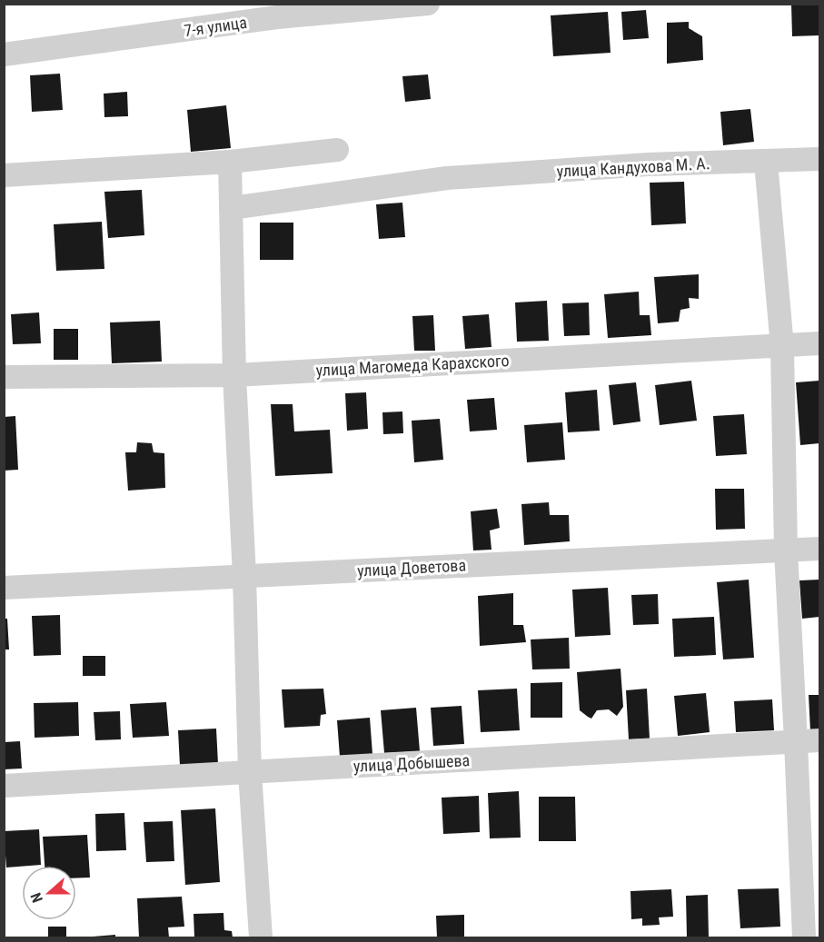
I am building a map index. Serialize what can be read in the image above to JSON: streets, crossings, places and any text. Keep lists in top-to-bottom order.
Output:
{
  "streets": {
    "street": [
      "7-я улица",
      "улица Кандухова М. А.",
      "улица Магомеда Карахского",
      "улица Доветова",
      "улица Добышева"
    ]
  },
  "north": "left"
}
